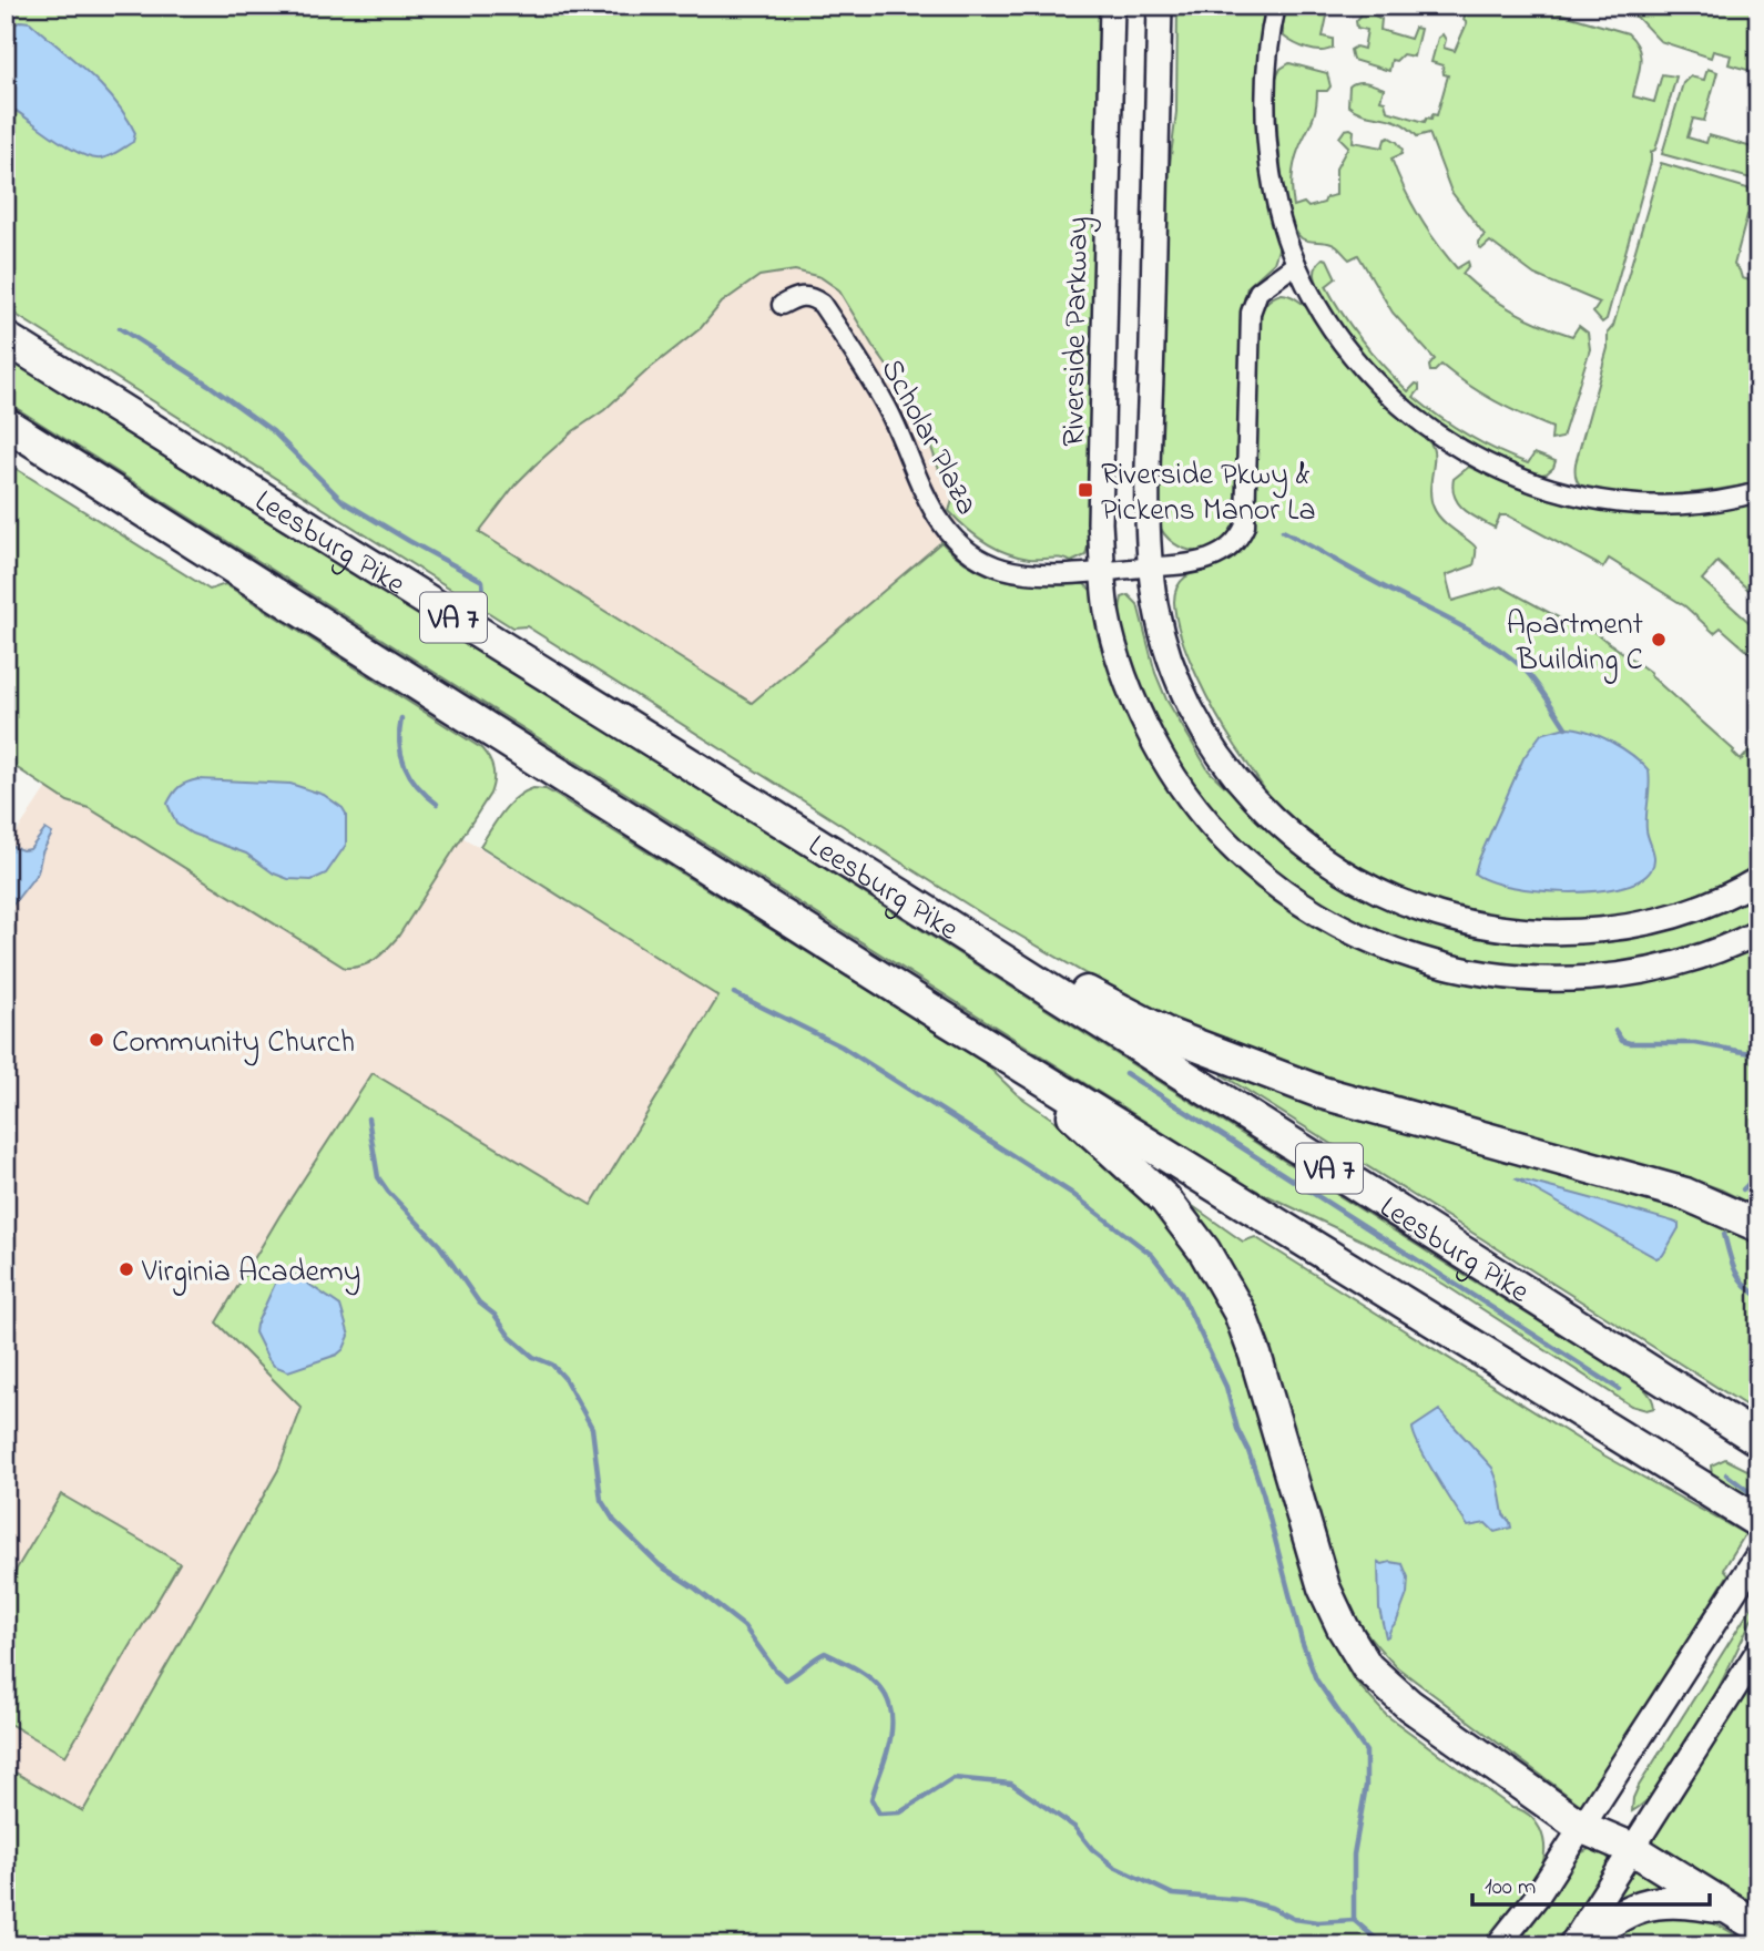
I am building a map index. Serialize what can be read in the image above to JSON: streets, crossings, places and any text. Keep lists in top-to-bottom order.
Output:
{
  "streets": {
    "highway": ["Leesburg Pike", "VA 7"],
    "main road": ["Riverside Parkway"],
    "street": ["Scholar Plaza"]
  },
  "crossings": [
    ["Riverside Parkway", "Scholar Plaza"]
  ],
  "places": {
    "transit": ["Riverside Pkwy & Pickens Manor La"],
    "other": ["Apartment Building C", "Community Church", "Virginia Academy"]
  },
  "scale_bar": "100 m"
}
